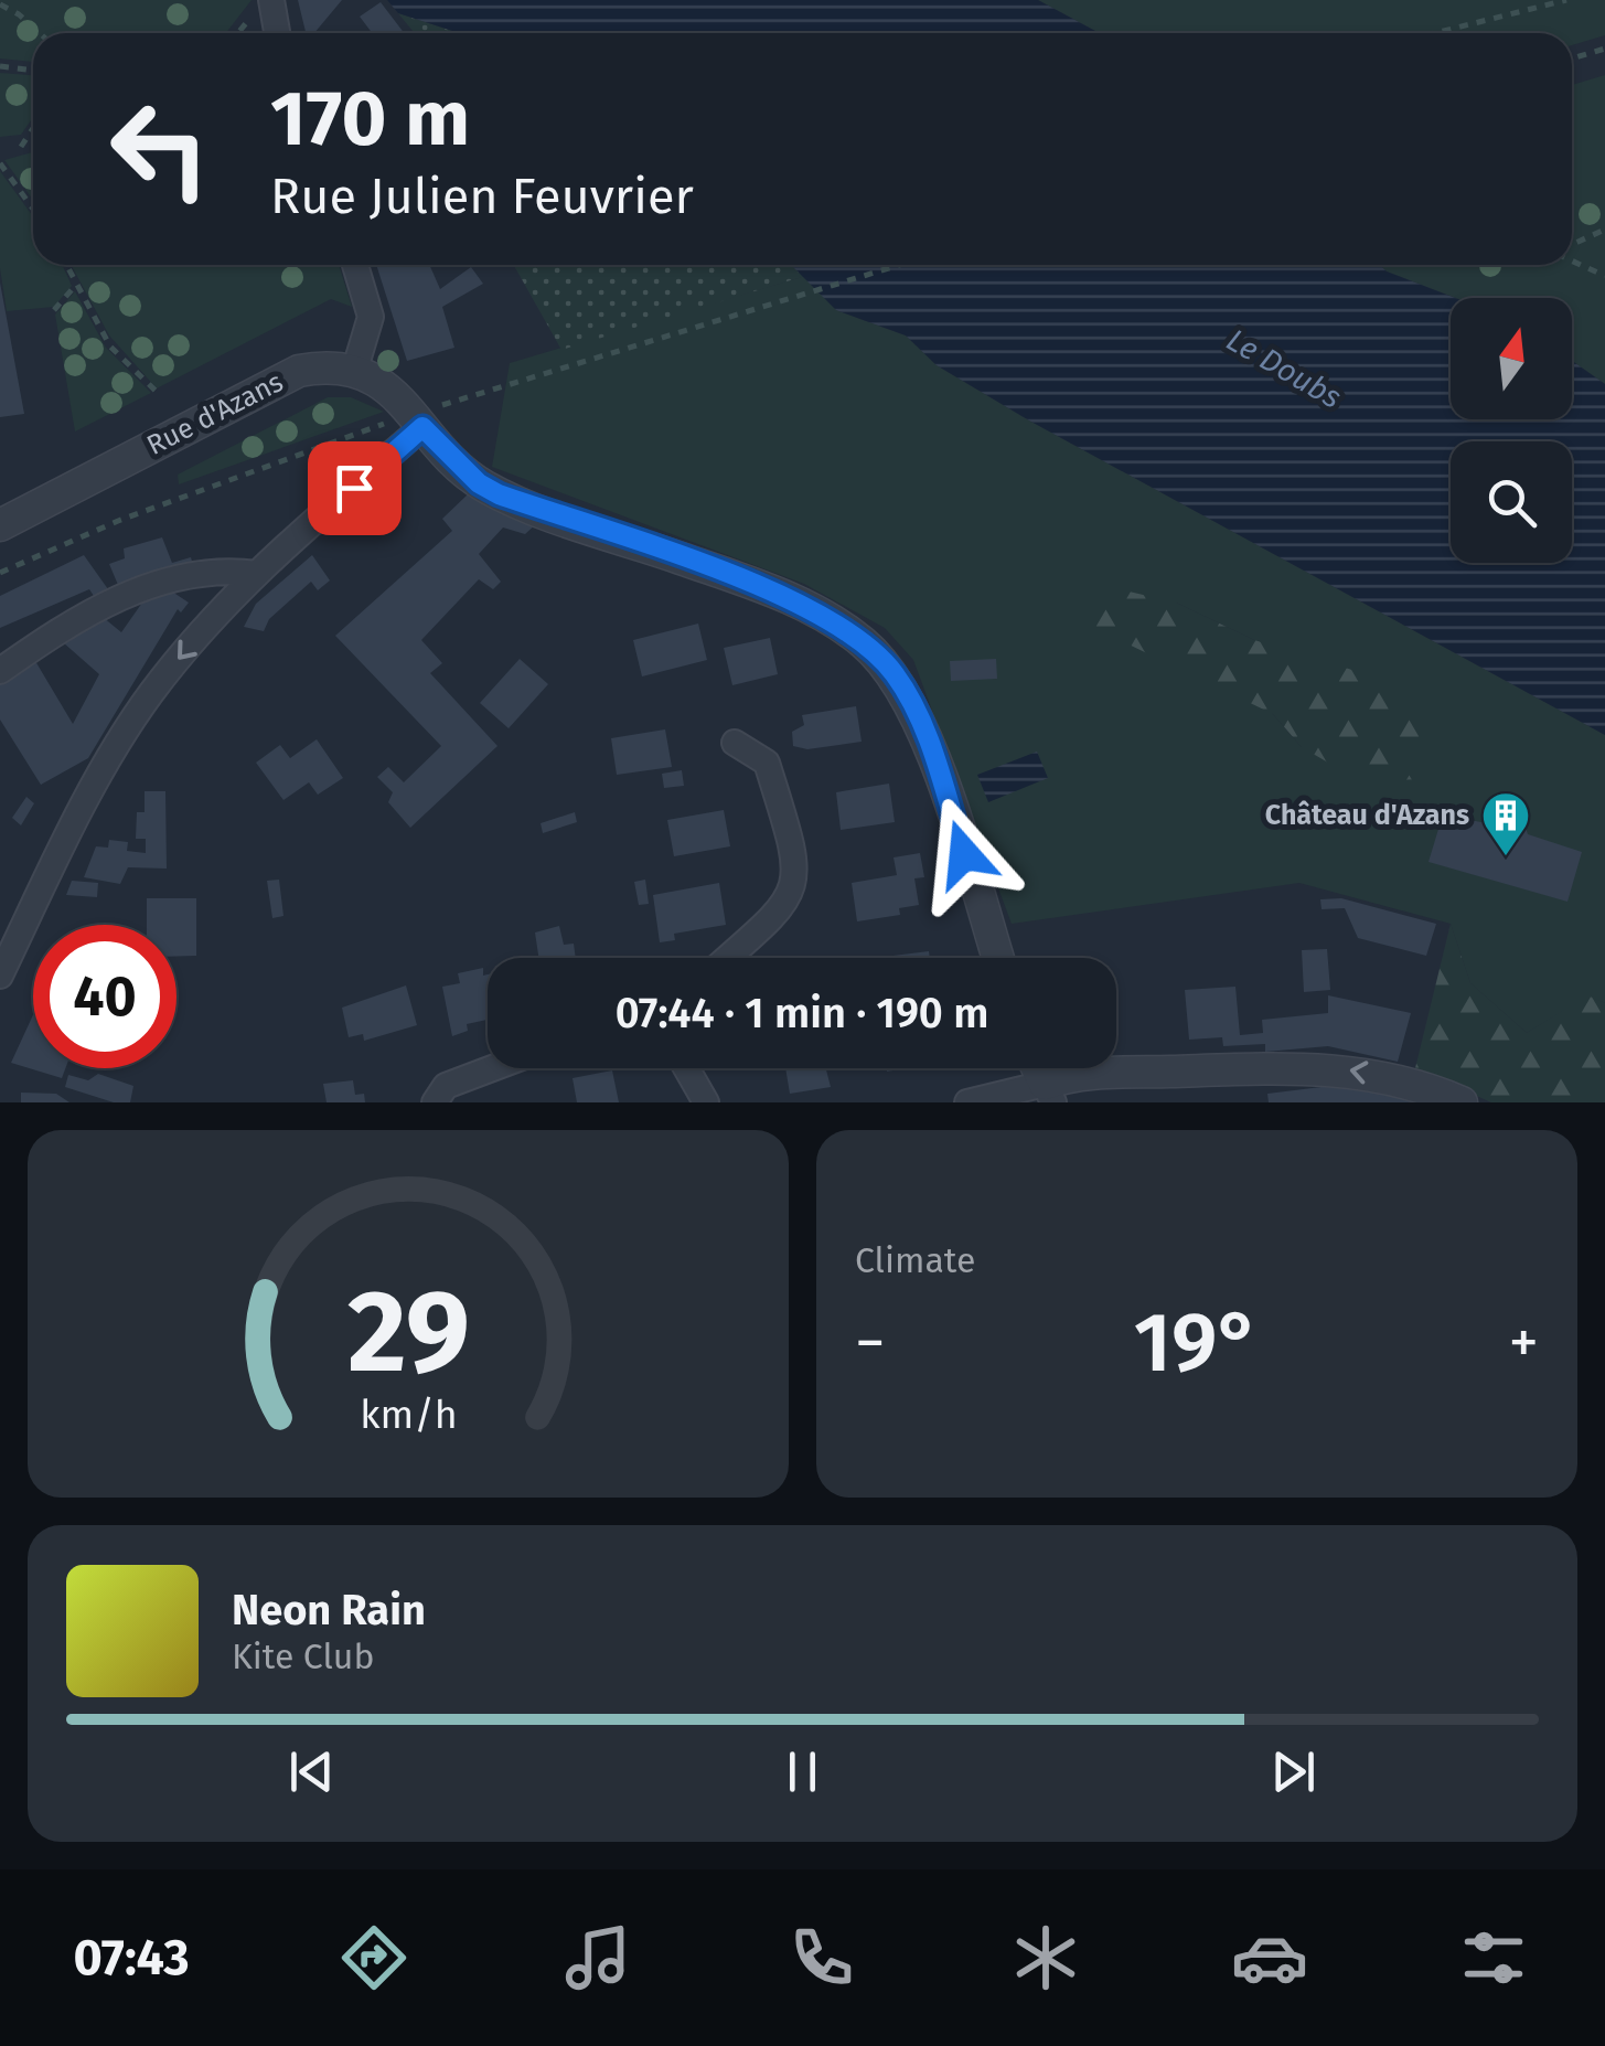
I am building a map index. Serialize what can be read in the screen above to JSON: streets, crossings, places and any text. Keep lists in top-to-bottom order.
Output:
{
  "streets": {
    "street": ["Rue d'Azans"]
  },
  "water": ["Le Doubs"],
  "places": {
    "building": ["Château d'Azans"]
  },
  "north": "top",
  "page": {
    "turn": ["170 m", "Rue Julien Feuvrier"],
    "limit": "40",
    "trip": "07:44 · 1 min · 190 m",
    "tile": "Climate",
    "heat": ["−", "19°", "+"],
    "song": ["Neon Rain", "Kite Club"],
    "tabs": "07:43",
    "gauge": ["29", "km/h"]
  }
}
